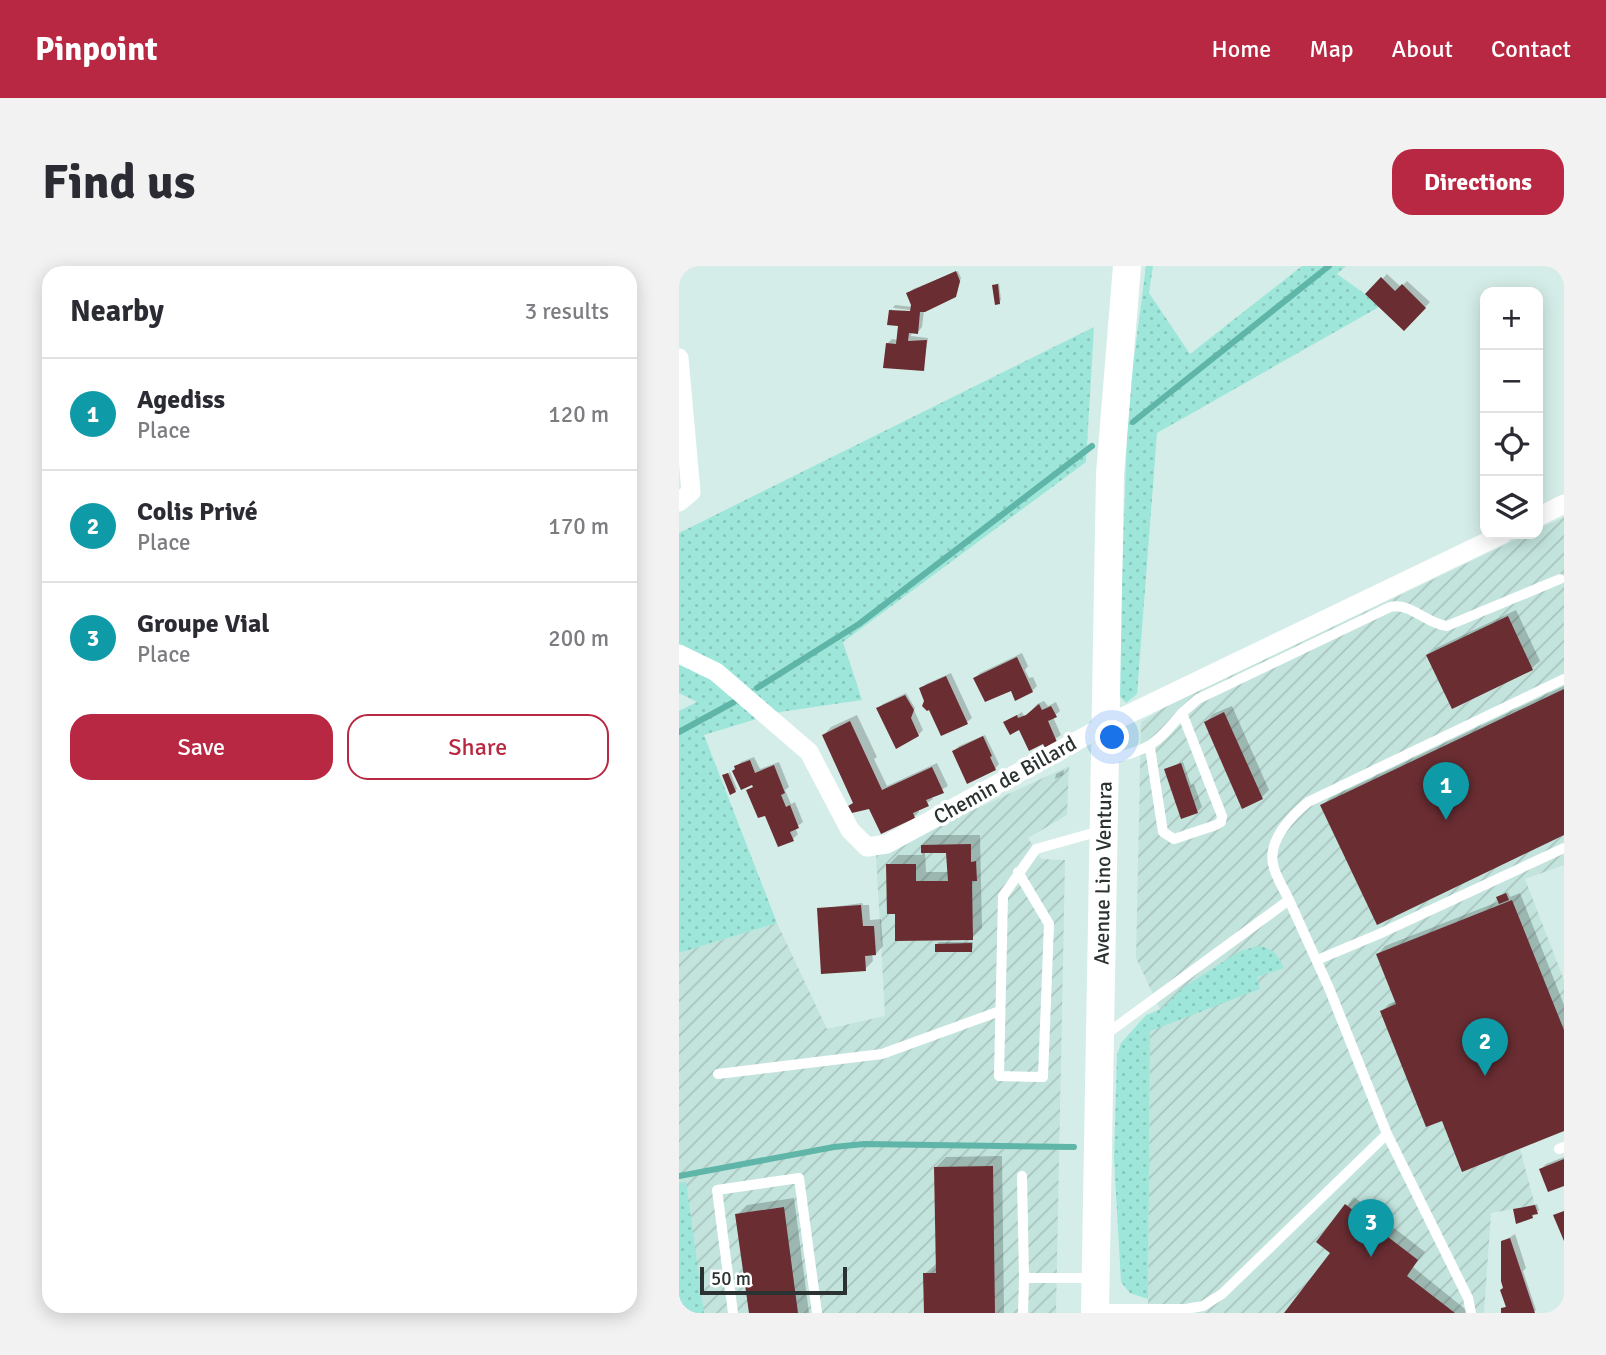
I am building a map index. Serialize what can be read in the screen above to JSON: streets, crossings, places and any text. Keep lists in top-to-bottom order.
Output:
{
  "streets": {
    "main road": ["Avenue Lino Ventura"],
    "street": ["Chemin de Billard"]
  },
  "crossings": [
    ["Chemin de Billard", "Avenue Lino Ventura"]
  ],
  "scale_bar": "50 m",
  "page": {
    "header": "Pinpoint",
    "nav": [
      "Home",
      "Map",
      "About",
      "Contact"
    ],
    "buttons": [
      "Directions",
      ["Save", "Share"]
    ],
    "title": "Find us",
    "heading": ["Nearby", "3 results"],
    "map_buttons": ["+", "−"],
    "list": [
      {
        "mark": "1",
        "name": "Agediss",
        "note": "Place",
        "value": "120 m"
      },
      {
        "mark": "2",
        "name": "Colis Privé",
        "note": "Place",
        "value": "170 m"
      },
      {
        "mark": "3",
        "name": "Groupe Vial",
        "note": "Place",
        "value": "200 m"
      }
    ],
    "pins": ["1", "2", "3"],
    "scale": "50 m"
  }
}
